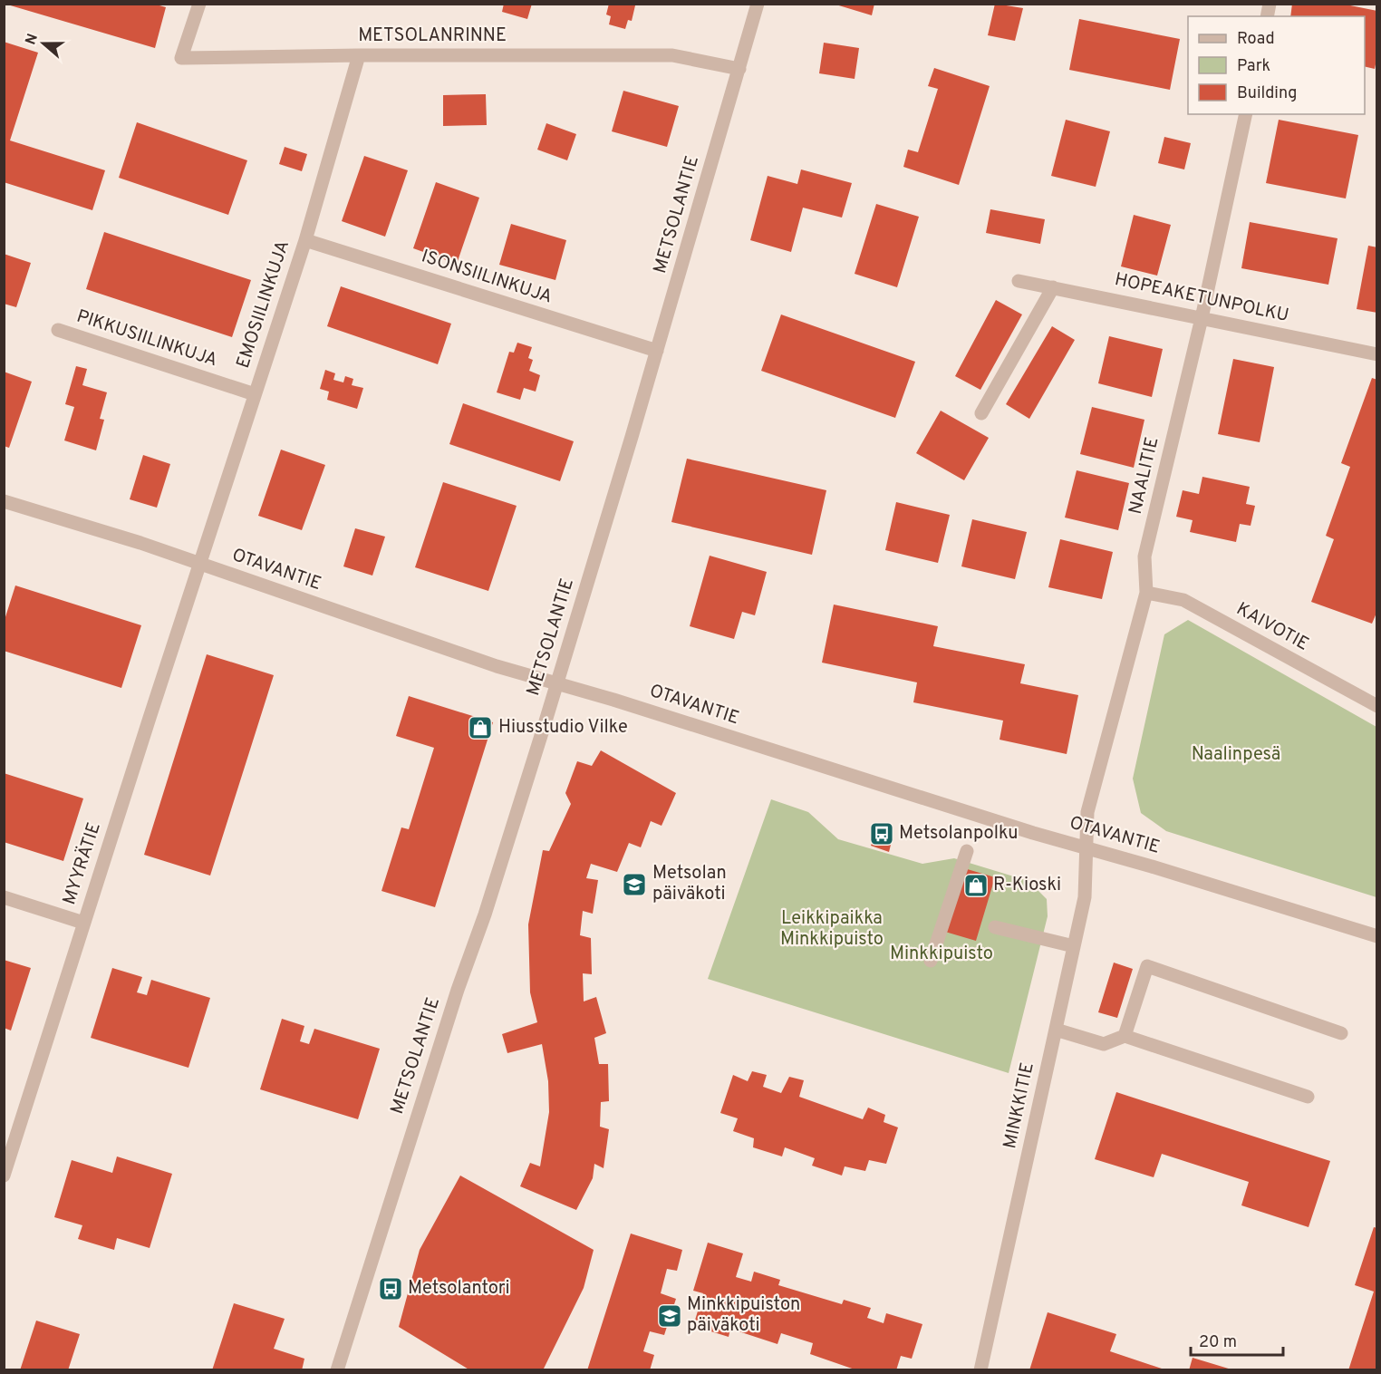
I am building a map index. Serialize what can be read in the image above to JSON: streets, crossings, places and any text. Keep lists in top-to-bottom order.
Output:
{
  "streets": {
    "street": [
      "METSOLANRINNE",
      "METSOLANTIE",
      "ISONSIILINKUJA",
      "HOPEAKETUNPOLKU",
      "EMOSIILINKUJA",
      "PIKKUSIILINKUJA",
      "NAALITIE",
      "OTAVANTIE",
      "KAIVOTIE",
      "MYYRÄTIE",
      "MINKKITIE"
    ]
  },
  "crossings": [
    ["METSOLANRINNE", "METSOLANTIE"],
    ["METSOLANRINNE", "EMOSIILINKUJA"],
    ["METSOLANTIE", "ISONSIILINKUJA"],
    ["METSOLANTIE", "OTAVANTIE"],
    ["ISONSIILINKUJA", "EMOSIILINKUJA"],
    ["HOPEAKETUNPOLKU", "NAALITIE"],
    ["EMOSIILINKUJA", "PIKKUSIILINKUJA"],
    ["EMOSIILINKUJA", "OTAVANTIE"],
    ["EMOSIILINKUJA", "MYYRÄTIE"],
    ["NAALITIE", "OTAVANTIE"],
    ["NAALITIE", "KAIVOTIE"],
    ["NAALITIE", "MINKKITIE"],
    ["OTAVANTIE", "MYYRÄTIE"],
    ["OTAVANTIE", "MINKKITIE"]
  ],
  "parks": ["Naalinpesä", "Leikkipaikka Minkkipuisto", "Minkkipuisto"],
  "places": {
    "shop": ["Hiusstudio Vilke", "R-Kioski"],
    "bus stop": ["Metsolanpolku", "Metsolantori"],
    "school or university": ["Metsolan päiväkoti", "Minkkipuiston päiväkoti"]
  },
  "legend": ["Road", "Park", "Building"],
  "scale_bar": "20 m",
  "north": "left"
}
